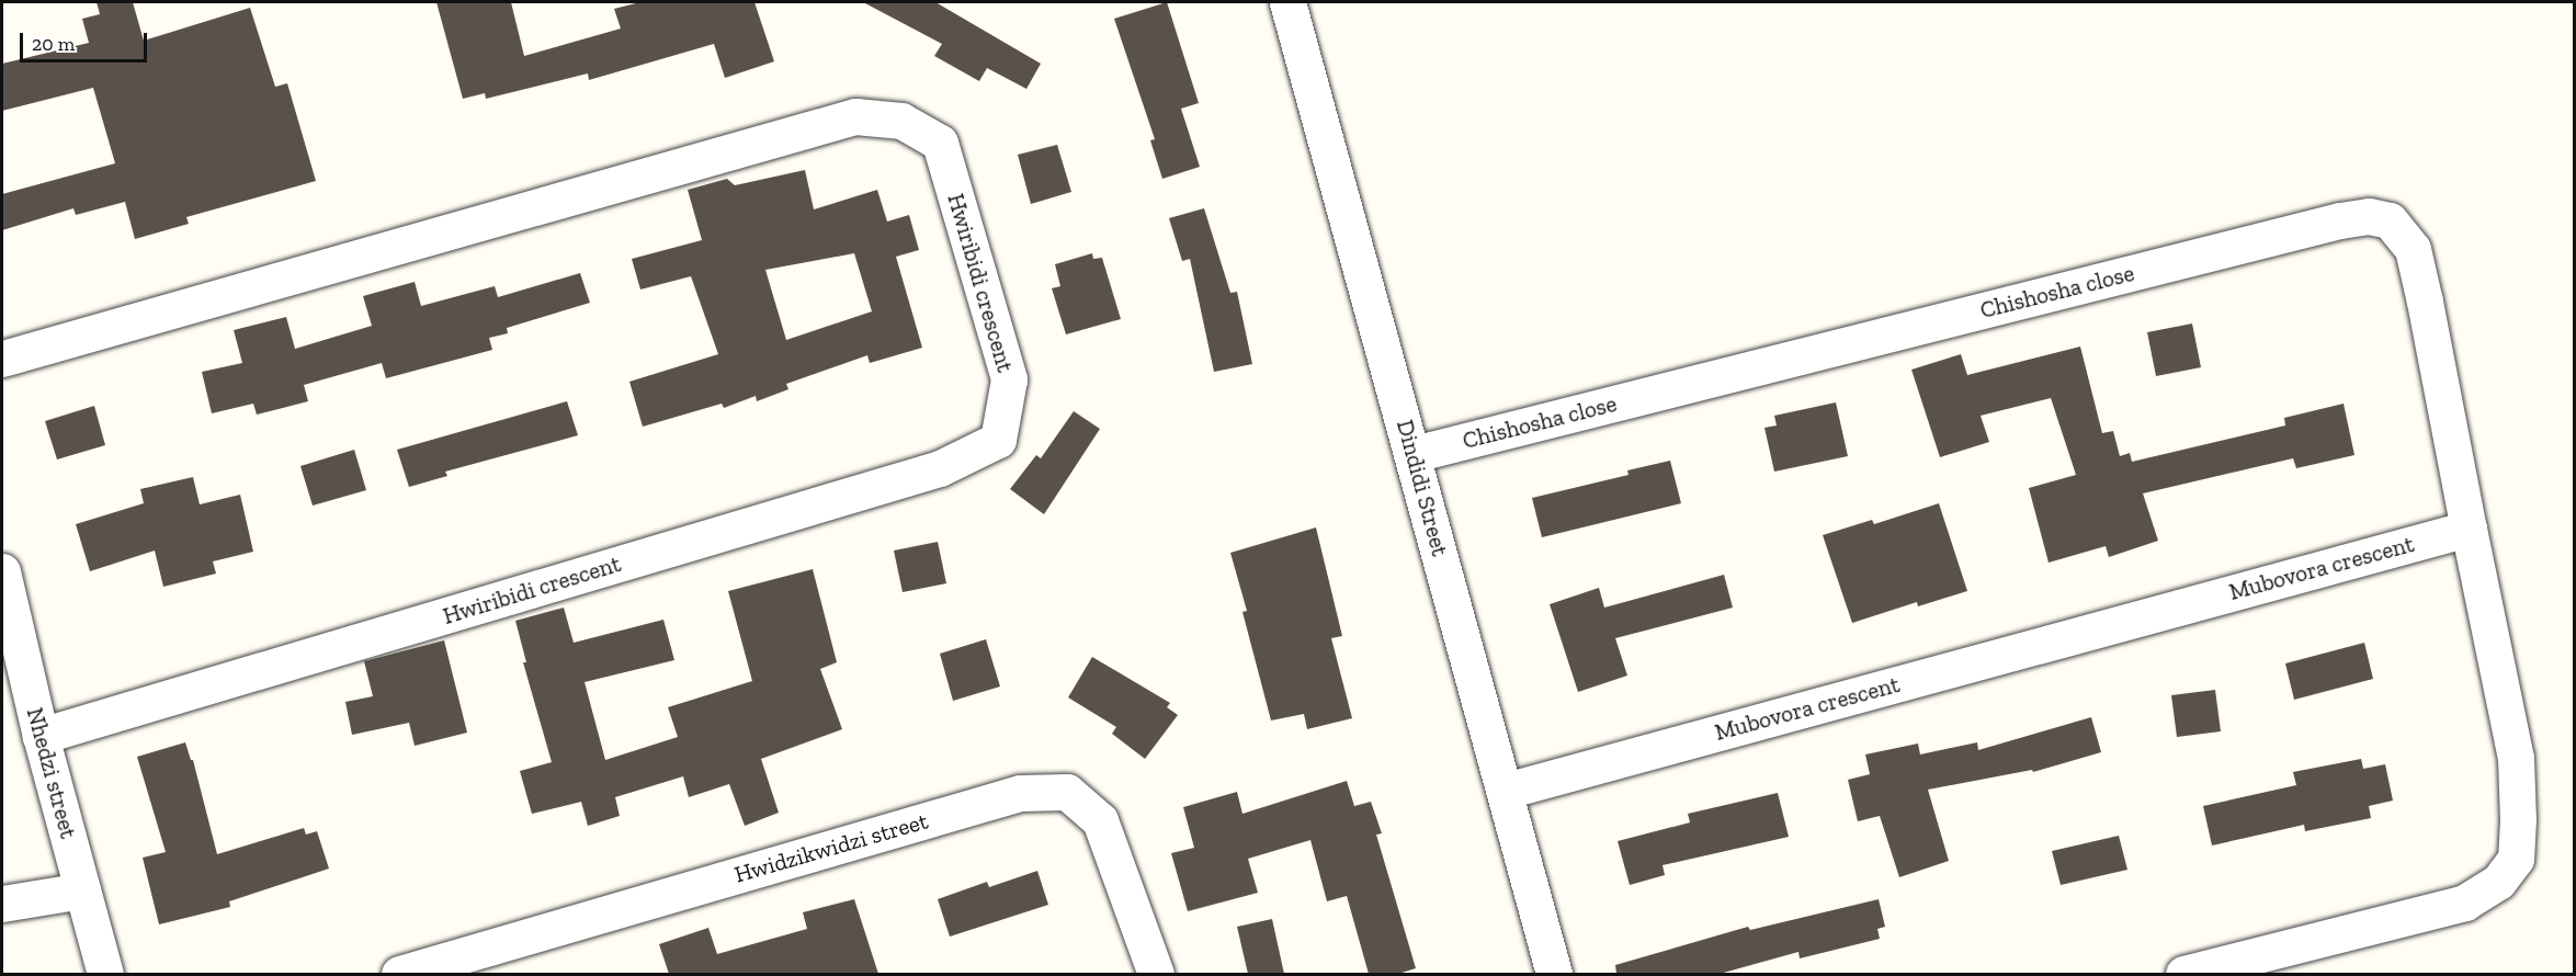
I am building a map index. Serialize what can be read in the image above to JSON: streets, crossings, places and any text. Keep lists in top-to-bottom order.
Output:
{
  "streets": {
    "street": [
      "Hwiribidi crescent",
      "Chishosha close",
      "Dindidi Street",
      "Mubovora crescent",
      "Nhedzi street",
      "Hwidzikwidzi street"
    ]
  },
  "crossings": [
    ["Hwiribidi crescent", "Nhedzi street"],
    ["Chishosha close", "Dindidi Street"],
    ["Chishosha close", "Mubovora crescent"],
    ["Dindidi Street", "Mubovora crescent"]
  ],
  "scale_bar": "20 m"
}
